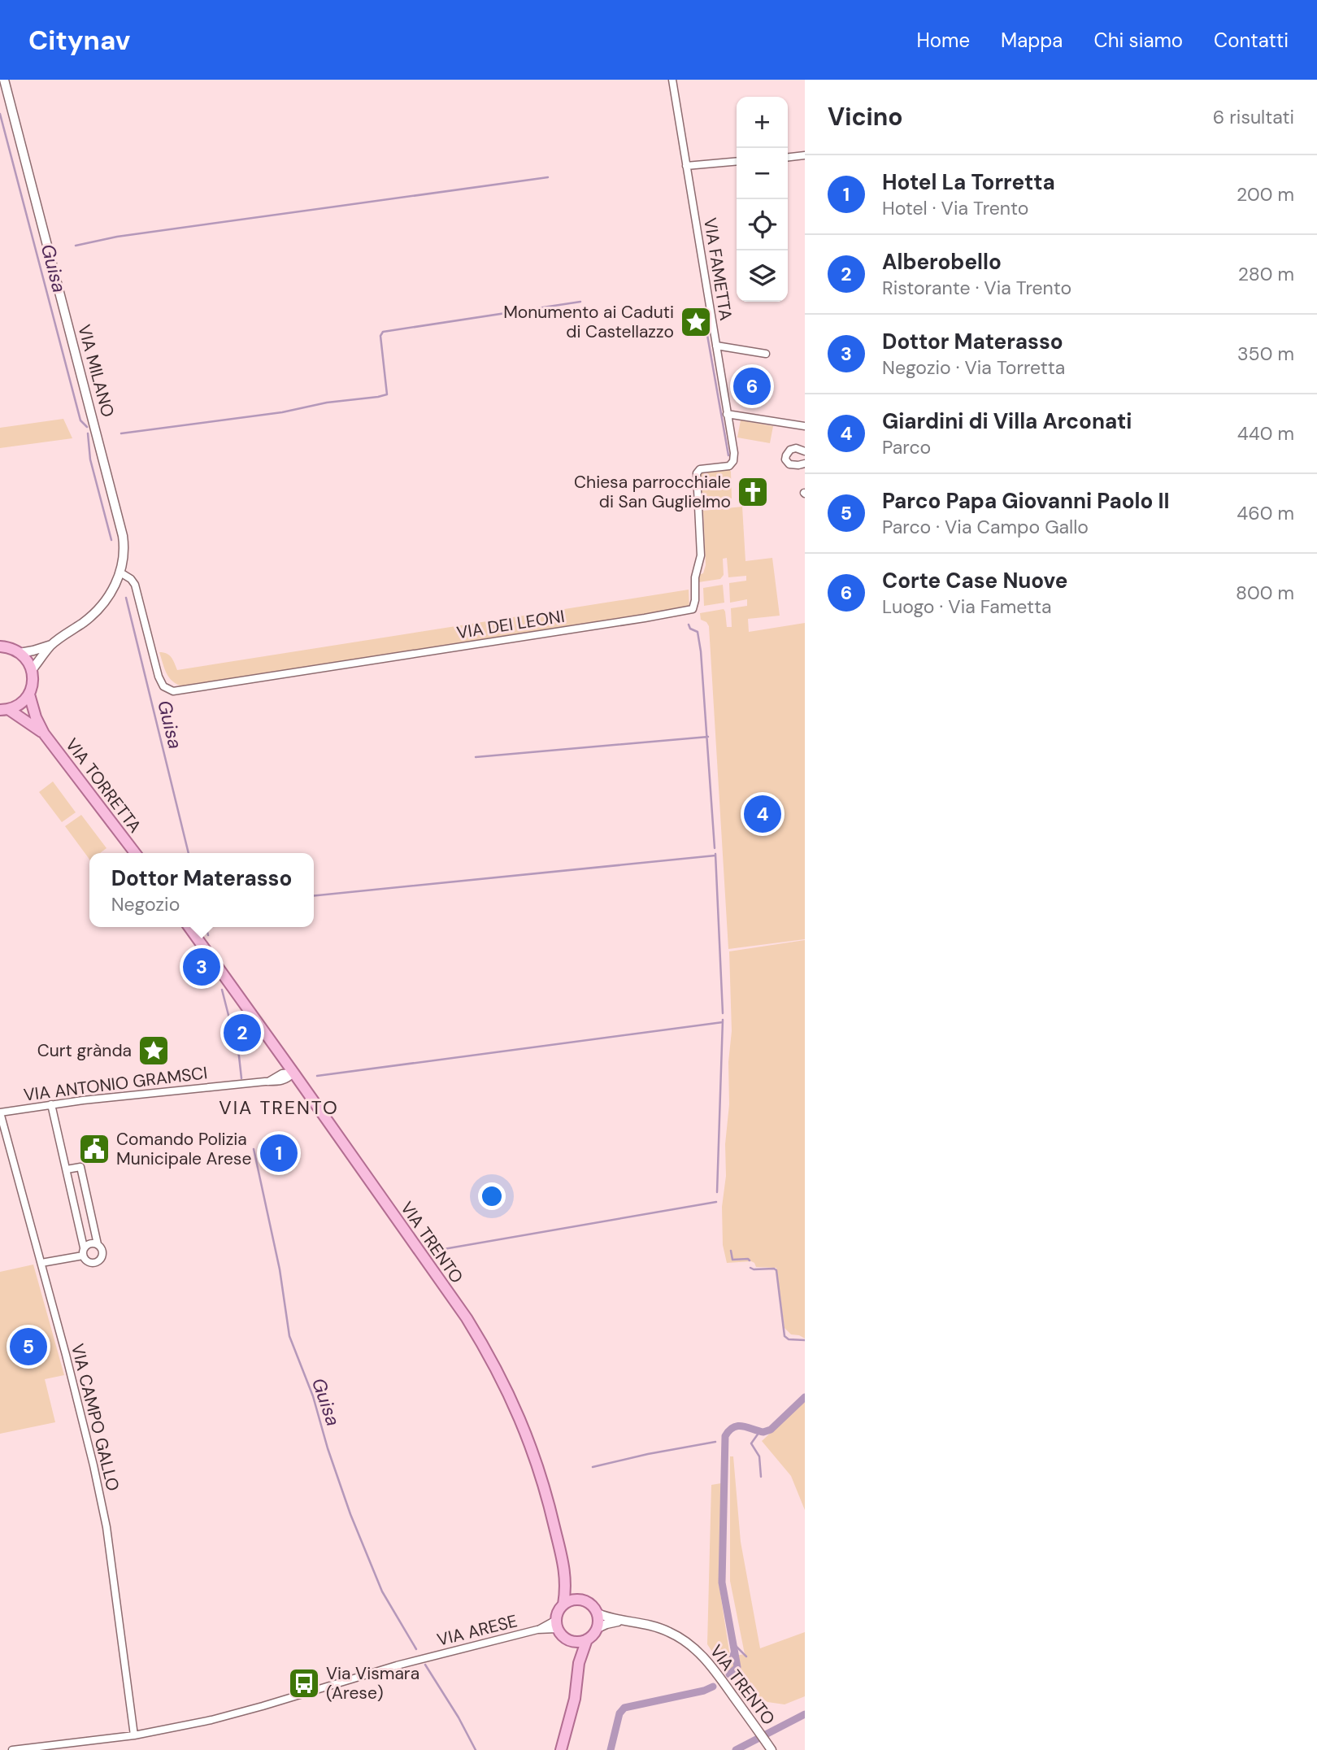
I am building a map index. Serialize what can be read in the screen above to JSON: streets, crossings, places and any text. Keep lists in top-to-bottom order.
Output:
{
  "streets": {
    "main road": ["VIA TORRETTA", "VIA TRENTO"],
    "street": [
      "VIA FAMETTA",
      "VIA MILANO",
      "VIA DEI LEONI",
      "VIA ANTONIO GRAMSCI",
      "VIA CAMPO GALLO",
      "VIA ARESE"
    ]
  },
  "crossings": [
    ["VIA FAMETTA", "VIA DEI LEONI"],
    ["VIA MILANO", "VIA DEI LEONI"],
    ["VIA ANTONIO GRAMSCI", "VIA TRENTO"],
    ["VIA ANTONIO GRAMSCI", "VIA CAMPO GALLO"],
    ["VIA TRENTO", "VIA ARESE"],
    ["VIA CAMPO GALLO", "VIA ARESE"]
  ],
  "districts": ["VIA TRENTO"],
  "water": ["Guisa"],
  "places": {
    "place": ["Monumento ai Caduti di Castellazzo", "Curt grànda"],
    "church": ["Chiesa parrocchiale di San Guglielmo"],
    "public building": ["Comando Polizia Municipale Arese"],
    "bus stop": ["Via Vismara (Arese)"]
  },
  "page": {
    "header": "Citynav",
    "nav": [
      "Home",
      "Mappa",
      "Chi siamo",
      "Contatti"
    ],
    "heading": ["Vicino", "6 risultati"],
    "map_buttons": ["+", "−"],
    "list": [
      {
        "mark": "1",
        "name": "Hotel La Torretta",
        "note": "Hotel · Via Trento",
        "value": "200 m"
      },
      {
        "mark": "2",
        "name": "Alberobello",
        "note": "Ristorante · Via Trento",
        "value": "280 m"
      },
      {
        "mark": "3",
        "name": "Dottor Materasso",
        "note": "Negozio · Via Torretta",
        "value": "350 m"
      },
      {
        "mark": "4",
        "name": "Giardini di Villa Arconati",
        "note": "Parco",
        "value": "440 m"
      },
      {
        "mark": "5",
        "name": "Parco Papa Giovanni Paolo II",
        "note": "Parco · Via Campo Gallo",
        "value": "460 m"
      },
      {
        "mark": "6",
        "name": "Corte Case Nuove",
        "note": "Luogo · Via Fametta",
        "value": "800 m"
      }
    ],
    "pins": [
      "6",
      "4",
      "3",
      "2",
      "1",
      "5"
    ],
    "popup": ["Dottor Materasso", "Negozio"]
  }
}
